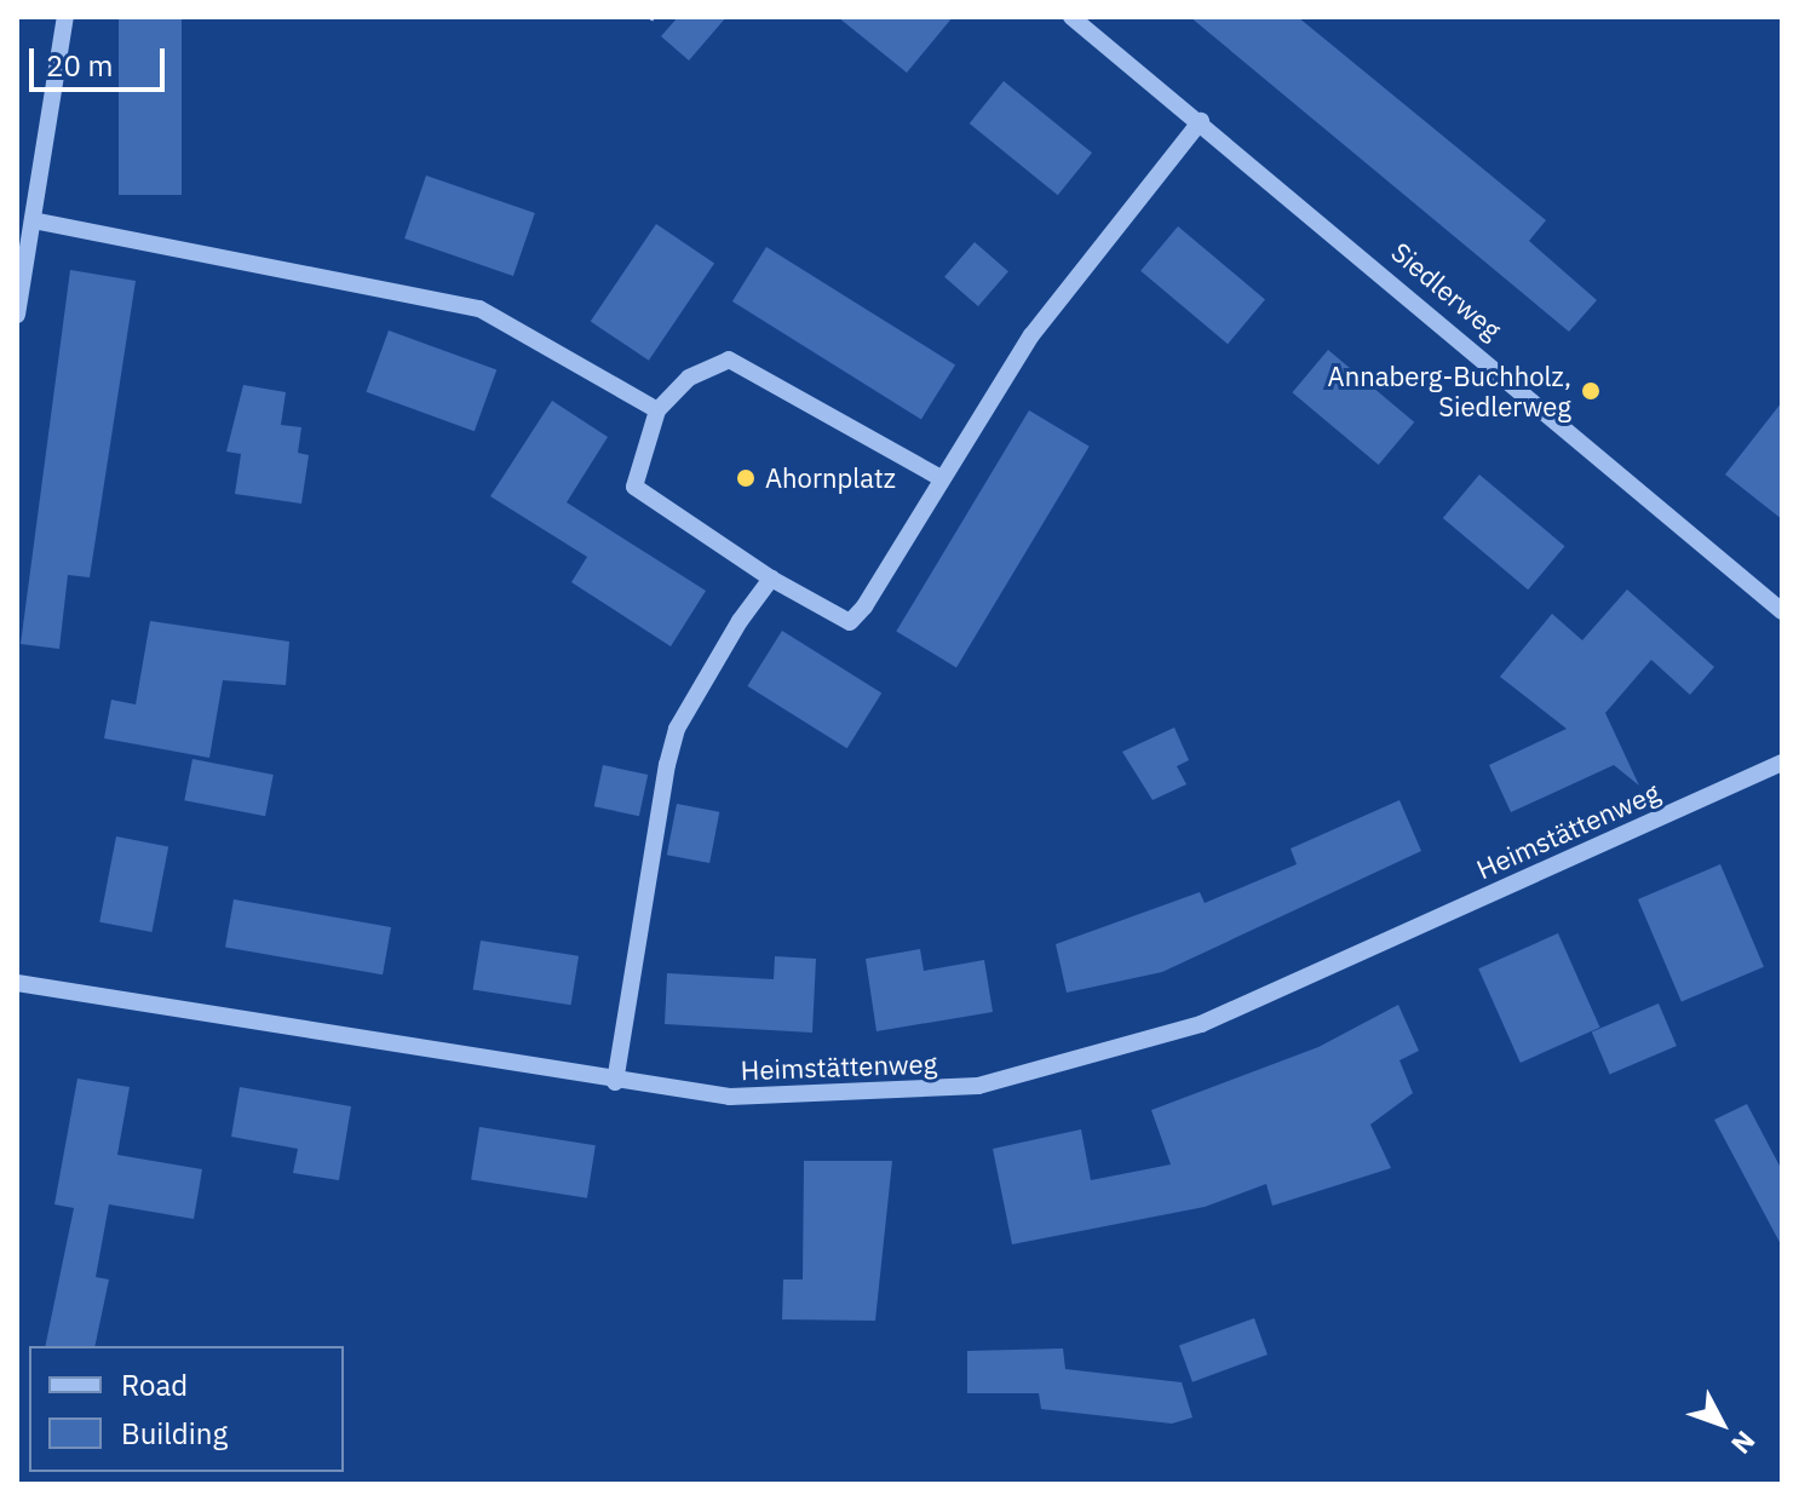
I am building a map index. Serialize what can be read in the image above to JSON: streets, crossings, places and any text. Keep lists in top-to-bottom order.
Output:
{
  "streets": {
    "street": ["Siedlerweg", "Heimstättenweg"]
  },
  "places": ["Annaberg-Buchholz, Siedlerweg", "Ahornplatz"],
  "legend": ["Road", "Building"],
  "scale_bar": "20 m",
  "north": "bottom right"
}
